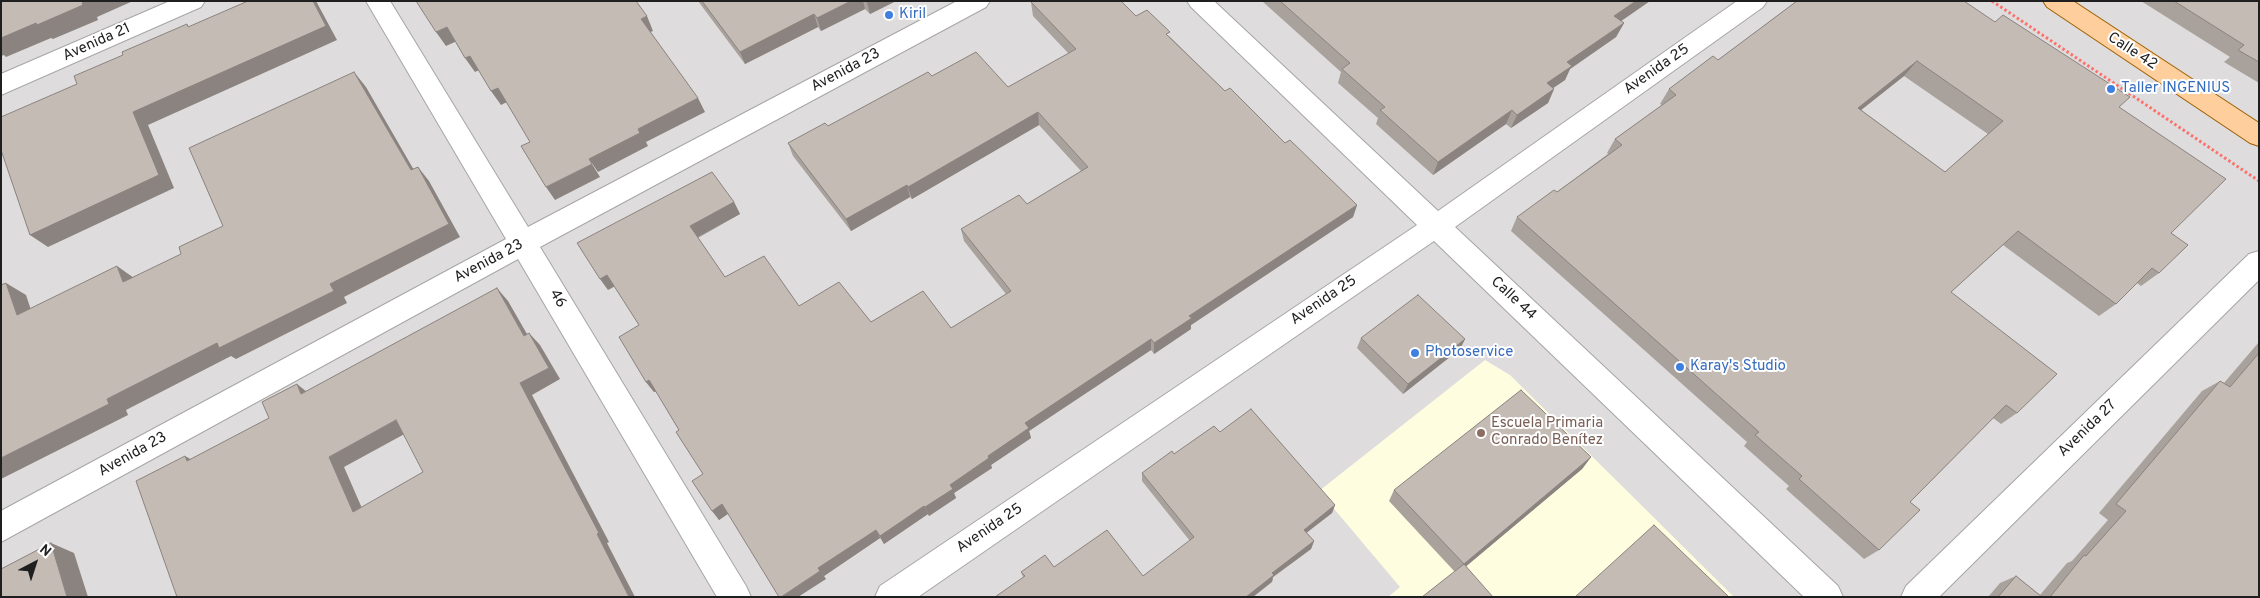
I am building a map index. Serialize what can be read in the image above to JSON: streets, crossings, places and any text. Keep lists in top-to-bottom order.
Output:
{
  "streets": {
    "main road": ["Calle 42"],
    "street": [
      "Avenida 21",
      "Avenida 25",
      "Avenida 23",
      "46",
      "Calle 44",
      "Avenida 27"
    ]
  },
  "crossings": [
    ["Avenida 25", "Calle 44"],
    ["Avenida 23", "46"]
  ],
  "places": [
    "Kiril",
    "Taller INGENIUS",
    "Photoservice",
    "Karay's Studio",
    "Escuela Primaria Conrado Benítez"
  ],
  "north": "top right"
}
